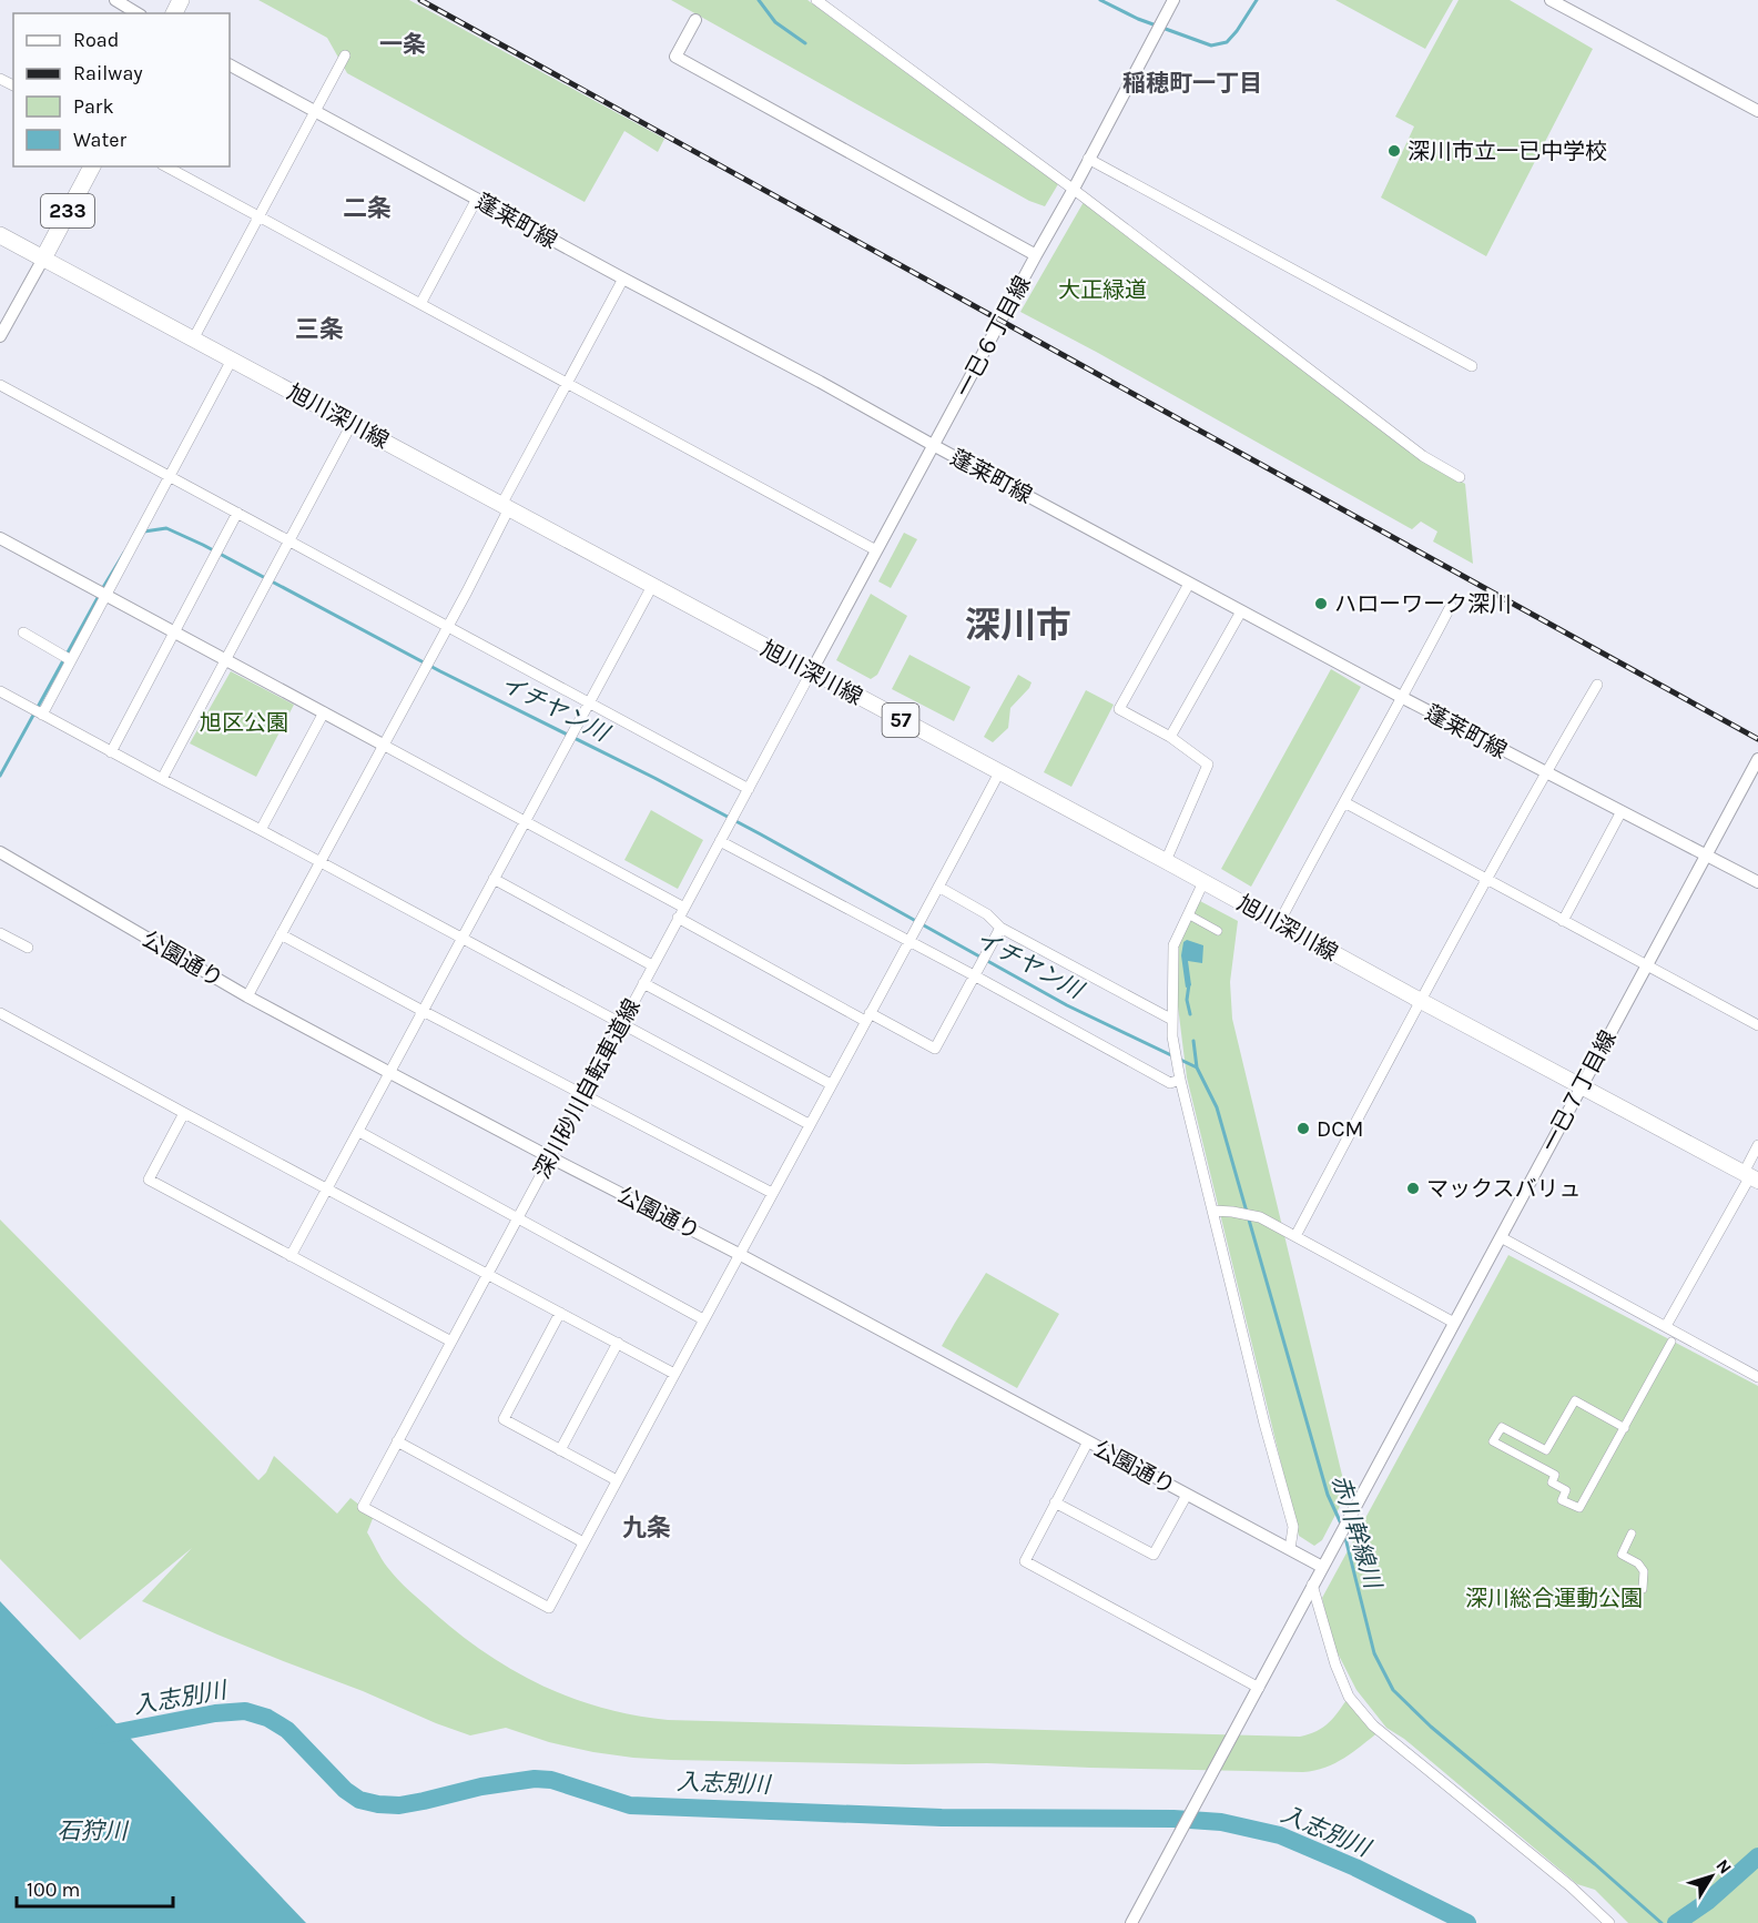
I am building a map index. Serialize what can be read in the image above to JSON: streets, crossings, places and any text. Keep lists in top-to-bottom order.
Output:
{
  "streets": {
    "highway": ["233"],
    "main road": ["旭川深川線", "57"],
    "street": [
      "蓬莱町線",
      "一已６丁目線",
      "公園通り",
      "深川砂川自転車道線",
      "一已７丁目線"
    ]
  },
  "crossings": [
    ["233", "旭川深川線"],
    ["蓬莱町線", "一已６丁目線"],
    ["蓬莱町線", "一已７丁目線"],
    ["一已６丁目線", "旭川深川線"],
    ["一已６丁目線", "深川砂川自転車道線"],
    ["旭川深川線", "深川砂川自転車道線"],
    ["旭川深川線", "一已７丁目線"],
    ["公園通り", "深川砂川自転車道線"],
    ["公園通り", "一已７丁目線"]
  ],
  "districts": [
    "一条",
    "稲穂町一丁目",
    "二条",
    "三条",
    "深川市",
    "九条"
  ],
  "water": [
    "イチヤン川",
    "赤川幹線川",
    "入志別川",
    "石狩川"
  ],
  "parks": ["大正緑道", "旭区公園", "深川総合運動公園"],
  "places": [
    "深川市立一已中学校",
    "ハローワーク深川",
    "DCM",
    "マックスバリュ"
  ],
  "legend": [
    "Road",
    "Railway",
    "Park",
    "Water"
  ],
  "scale_bar": "100 m",
  "north": "top right"
}
